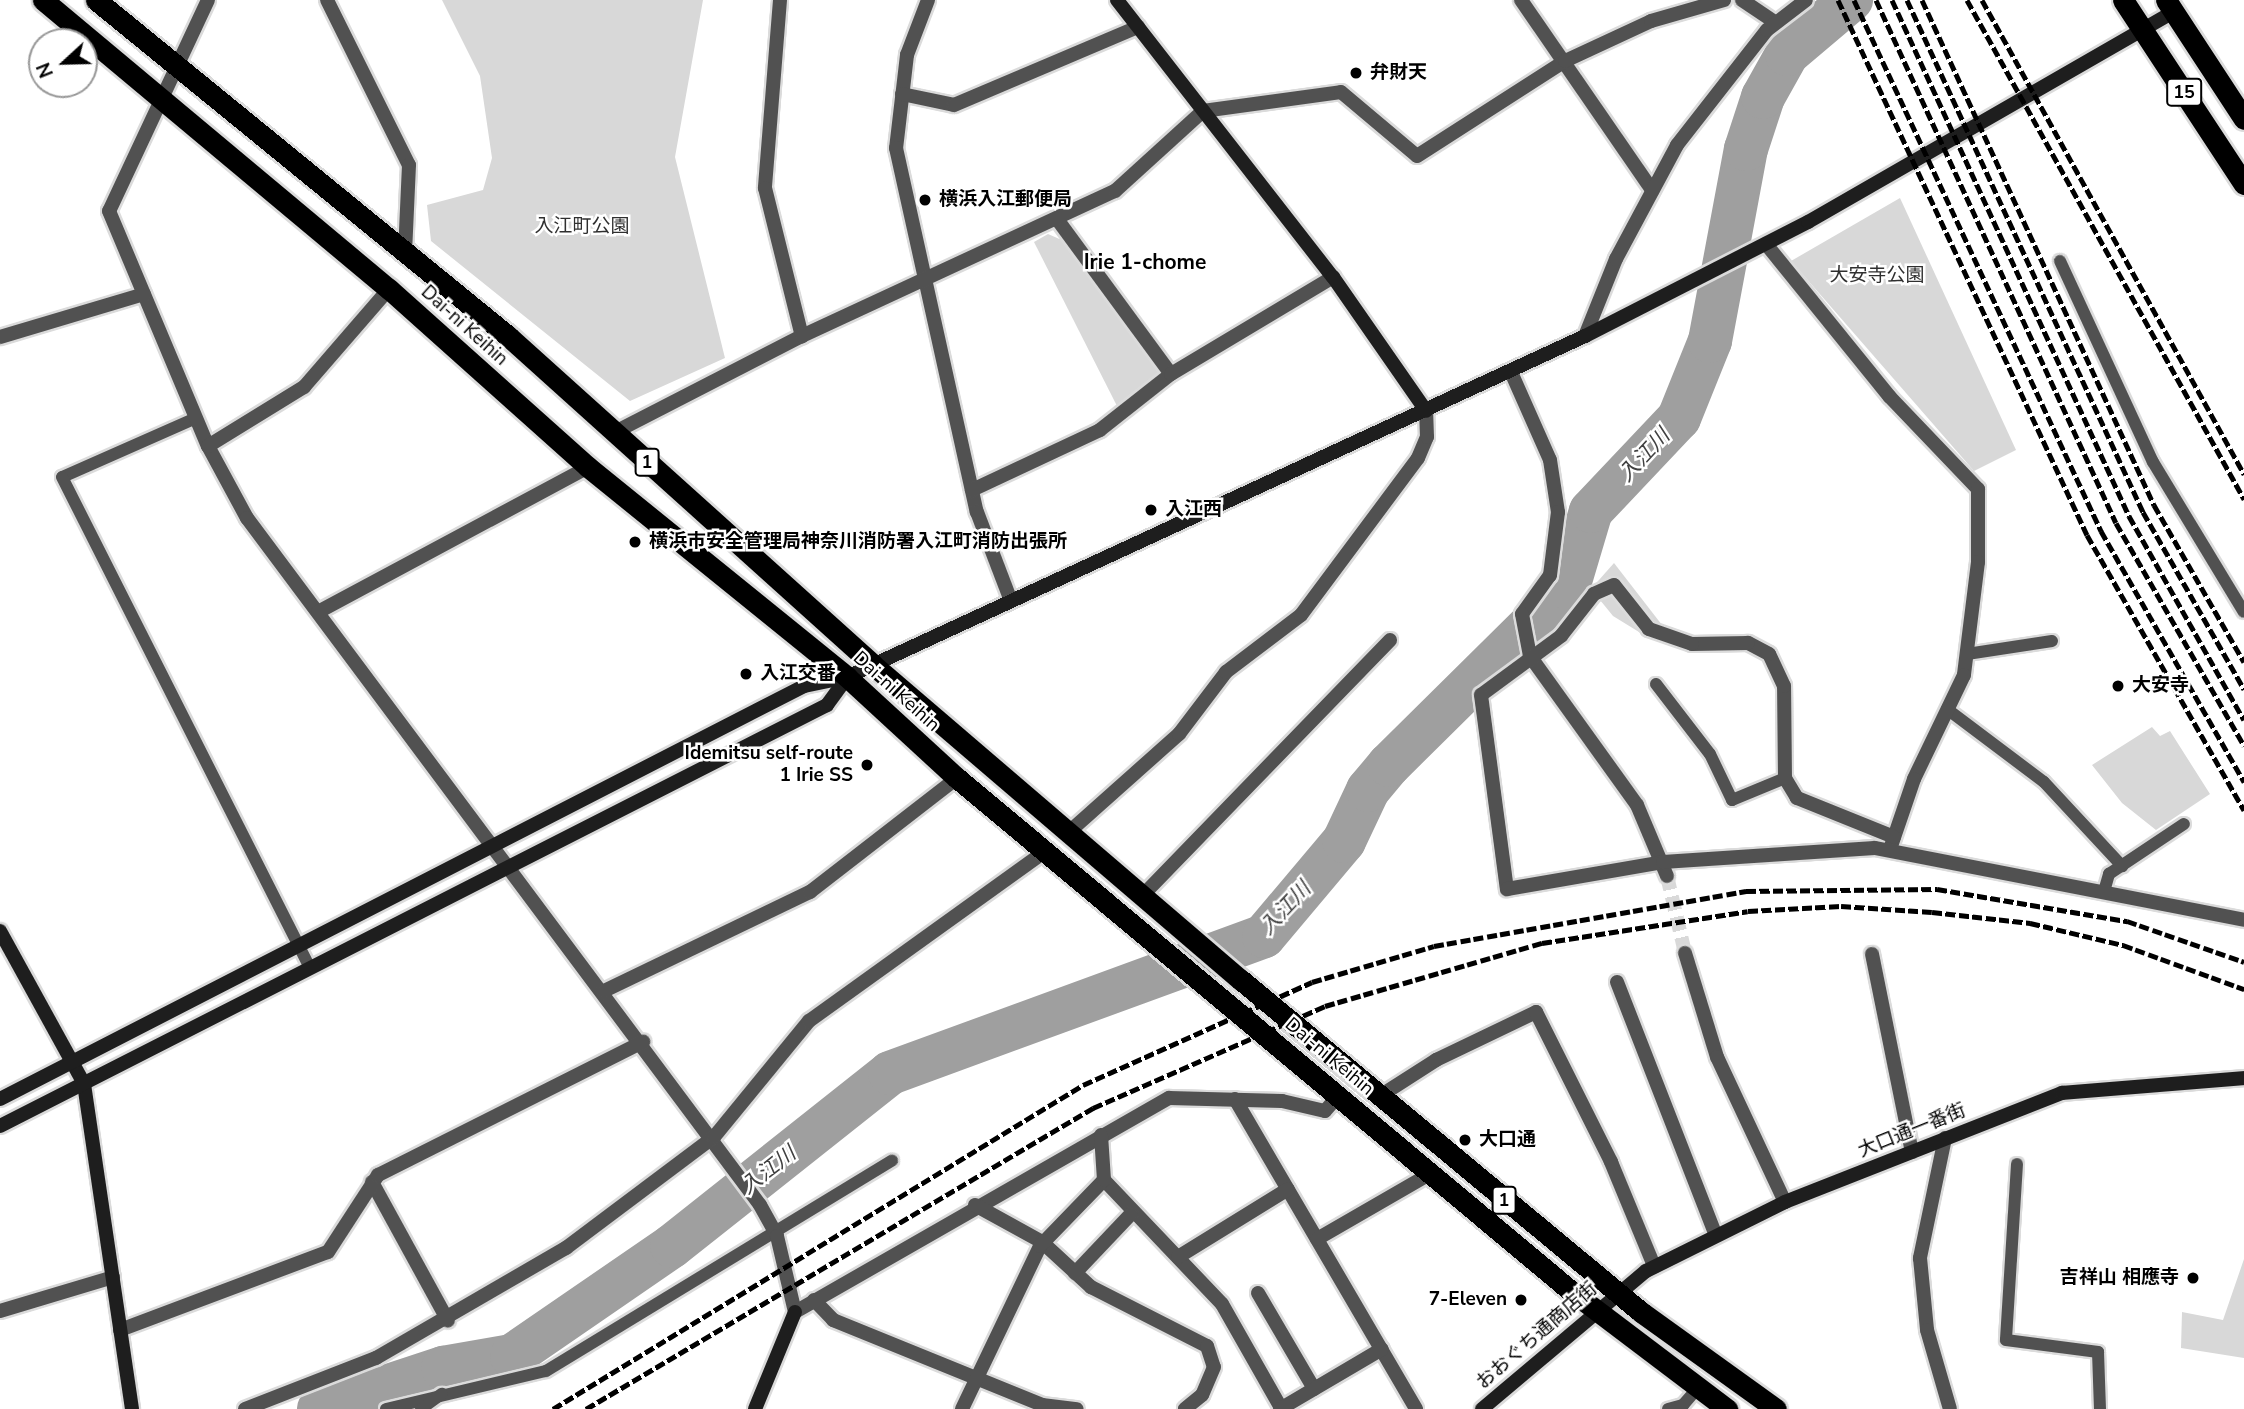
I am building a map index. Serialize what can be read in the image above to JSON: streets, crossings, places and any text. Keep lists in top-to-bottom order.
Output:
{
  "streets": {
    "highway": ["15", "Dai-ni Keihin", "1"],
    "street": ["大口通一番街", "おおぐち通商店街"]
  },
  "crossings": [
    ["Dai-ni Keihin", "大口通一番街"],
    ["Dai-ni Keihin", "おおぐち通商店街"],
    ["大口通一番街", "おおぐち通商店街"]
  ],
  "districts": ["Irie 1-chome"],
  "water": ["入江川"],
  "parks": ["入江町公園", "大安寺公園"],
  "places": [
    "弁財天",
    "横浜入江郵便局",
    "入江西",
    "横浜市安全管理局神奈川消防署入江町消防出張所",
    "入江交番",
    "大安寺",
    "Idemitsu self-route 1 Irie SS",
    "大口通",
    "吉祥山 相應寺",
    "7-Eleven"
  ],
  "north": "left"
}
